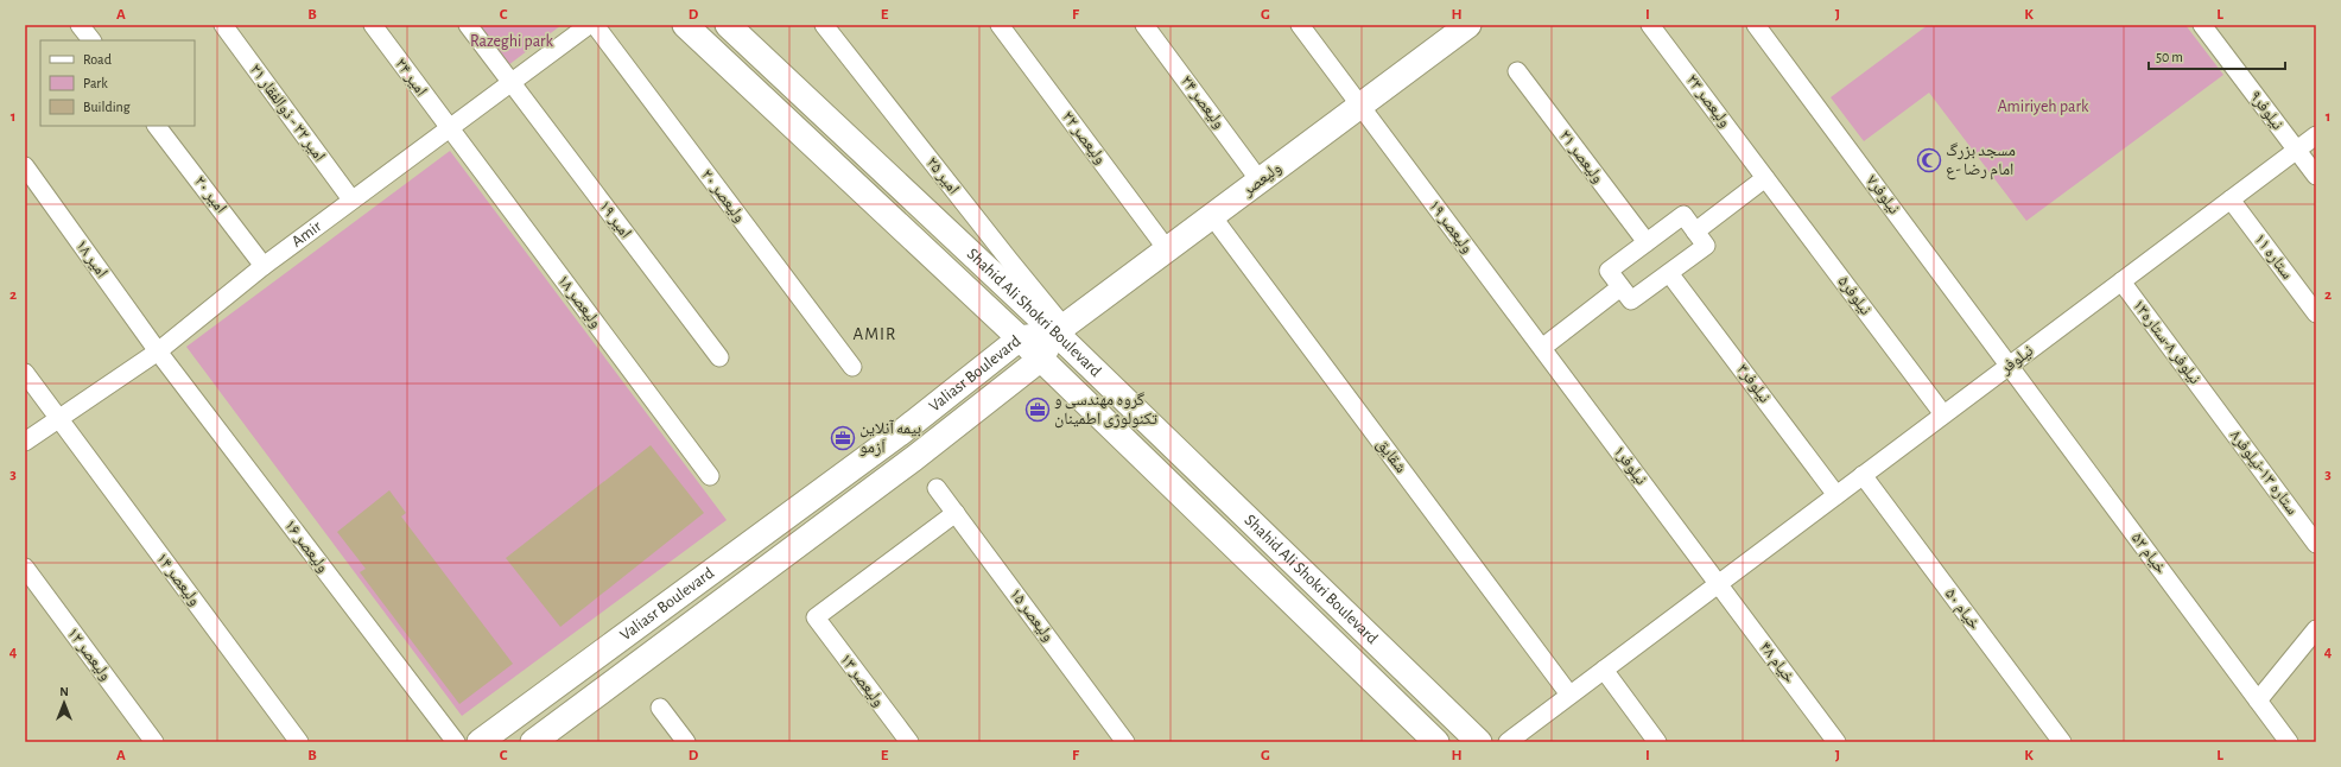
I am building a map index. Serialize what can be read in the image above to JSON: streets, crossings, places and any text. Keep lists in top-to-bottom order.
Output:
{
  "streets": {
    "main road": ["ولیعصر", "Shahid Ali Shokri Boulevard", "Valiasr Boulevard"],
    "street": [
      "امیر ۲۴",
      "ولیعصر ۲۳",
      "ولیعصر ۲۴",
      "نیلوفر۹",
      "امیر ۲۲ - ذوالفقار ۲۱",
      "ولیعصر ۲۲",
      "ولیعصر ۲۱",
      "امیر ۲۵",
      "امیر ۲۰",
      "نیلوفر۷",
      "ولیعصر ۲۰",
      "امیر ۱۹",
      "ولیعصر ۱۹",
      "Amir",
      "ستاره ۱۱",
      "امیر ۱۸",
      "نیلوفر۵",
      "ولیعصر ۱۸",
      "نیلوفر ۸-ستاره۱۳",
      "نیلوفر",
      "نیلوفر۳",
      "شقایق",
      "نیلوفر۱",
      "ستاره ۱۳-نیلوفر۸",
      "ولیعصر ۱۶",
      "خیام ۵۲",
      "ولیعصر ۱۴",
      "خیام ۵۰",
      "ولیعصر ۱۵",
      "ولیعصر ۱۲",
      "خیام ۴۸",
      "ولیعصر ۱۳"
    ]
  },
  "crossings": [
    ["امیر ۲۴", "Amir"],
    ["امیر ۲۴", "ولیعصر ۱۸"],
    ["ولیعصر ۲۳", "نیلوفر۵"],
    ["ولیعصر ۲۴", "ولیعصر"],
    ["نیلوفر۹", "نیلوفر"],
    ["امیر ۲۲ - ذوالفقار ۲۱", "Amir"],
    ["ولیعصر ۲۲", "ولیعصر"],
    ["امیر ۲۵", "ولیعصر"],
    ["امیر ۲۵", "Shahid Ali Shokri Boulevard"],
    ["امیر ۲۵", "Valiasr Boulevard"],
    ["ولیعصر", "ولیعصر ۱۹"],
    ["ولیعصر", "Shahid Ali Shokri Boulevard"],
    ["ولیعصر", "Valiasr Boulevard"],
    ["ولیعصر", "شقایق"],
    ["امیر ۲۰", "Amir"],
    ["نیلوفر۷", "نیلوفر"],
    ["نیلوفر۷", "خیام ۵۲"],
    ["امیر ۱۹", "Amir"],
    ["ولیعصر ۱۹", "نیلوفر۱"],
    ["Amir", "امیر ۱۸"],
    ["Amir", "ولیعصر ۱۸"],
    ["Amir", "ولیعصر ۱۶"],
    ["Amir", "ولیعصر ۱۴"],
    ["ستاره ۱۱", "نیلوفر"],
    ["امیر ۱۸", "ولیعصر ۱۶"],
    ["نیلوفر۵", "نیلوفر"],
    ["Shahid Ali Shokri Boulevard", "Valiasr Boulevard"],
    ["نیلوفر ۸-ستاره۱۳", "نیلوفر"],
    ["نیلوفر ۸-ستاره۱۳", "ستاره ۱۳-نیلوفر۸"],
    ["نیلوفر", "نیلوفر۳"],
    ["نیلوفر", "شقایق"],
    ["نیلوفر", "نیلوفر۱"],
    ["نیلوفر", "خیام ۵۲"],
    ["نیلوفر", "خیام ۵۰"],
    ["نیلوفر", "خیام ۴۸"],
    ["نیلوفر۱", "خیام ۴۸"],
    ["ولیعصر ۱۵", "ولیعصر ۱۳"]
  ],
  "districts": ["AMIR"],
  "parks": ["Razeghi park", "Amiriyeh park"],
  "places": {
    "mosque": ["مسجد بزرگ امام رضا -ع"],
    "office": ["گروه مهندسی و تکنولوژی اطمینان", "بیمه آنلاین اَزمو"]
  },
  "legend": ["Road", "Park", "Building"],
  "scale_bar": "50 m",
  "north": "top",
  "grid": {
    "columns": [
      "A",
      "B",
      "C",
      "D",
      "E",
      "F",
      "G",
      "H",
      "I",
      "J",
      "K",
      "L"
    ],
    "rows": [
      "1",
      "2",
      "3",
      "4"
    ]
  }
}
